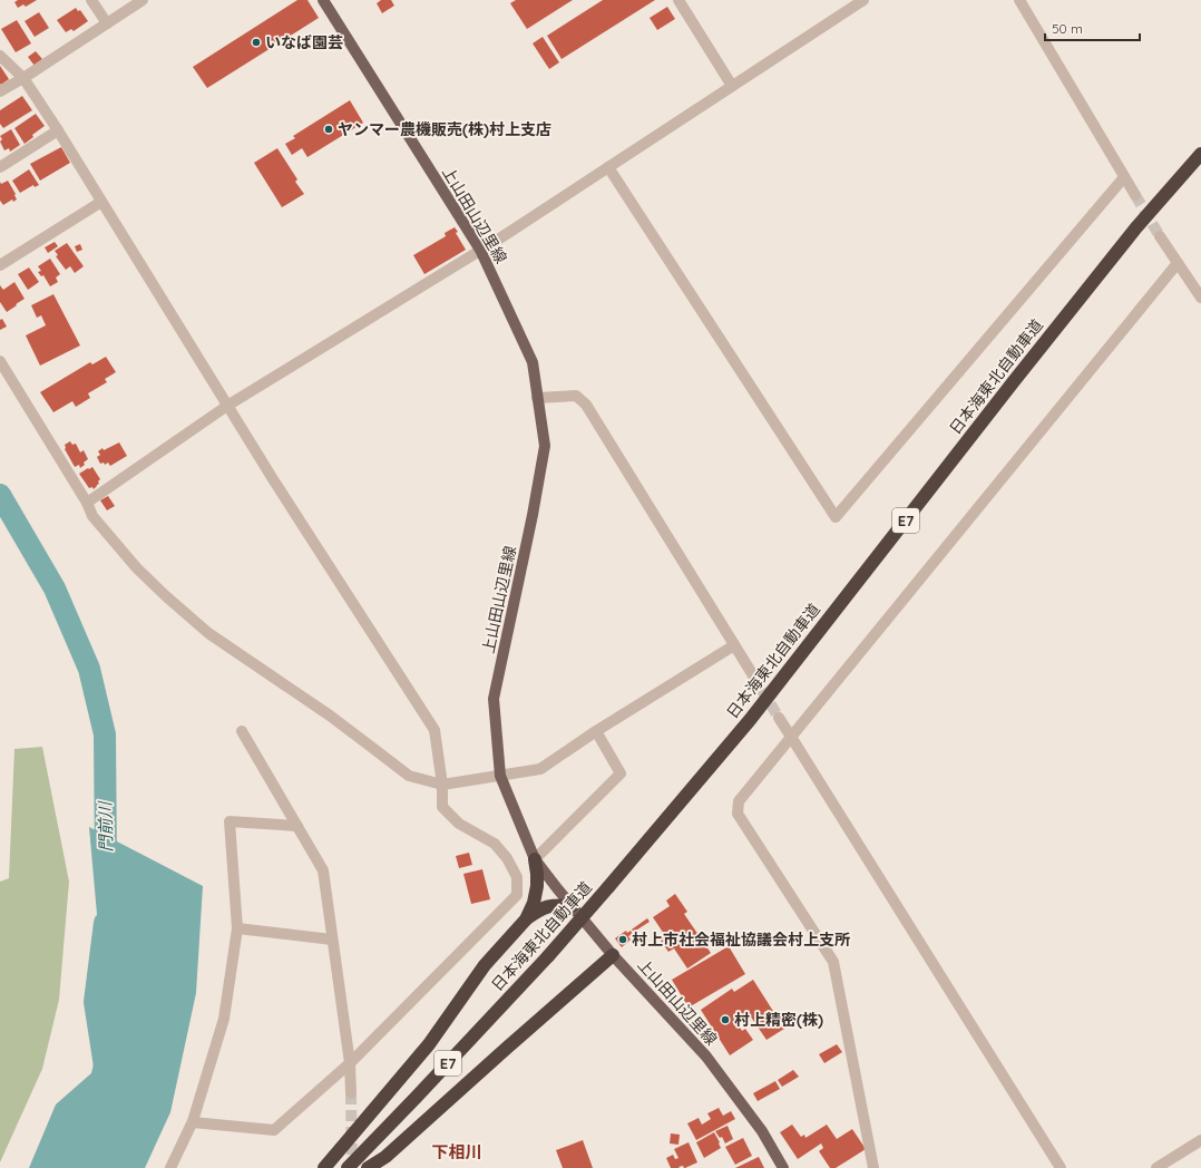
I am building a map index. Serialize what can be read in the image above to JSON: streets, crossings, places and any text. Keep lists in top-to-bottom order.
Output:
{
  "streets": {
    "highway": ["日本海東北自動車道", "E7"],
    "main road": ["上山田山辺里線"]
  },
  "districts": ["下相川"],
  "water": ["門前川"],
  "places": [
    "いなば園芸",
    "ヤンマー農機販売(株)村上支店",
    "村上市社会福祉協議会村上支所",
    "村上精密(株)"
  ],
  "scale_bar": "50 m"
}
